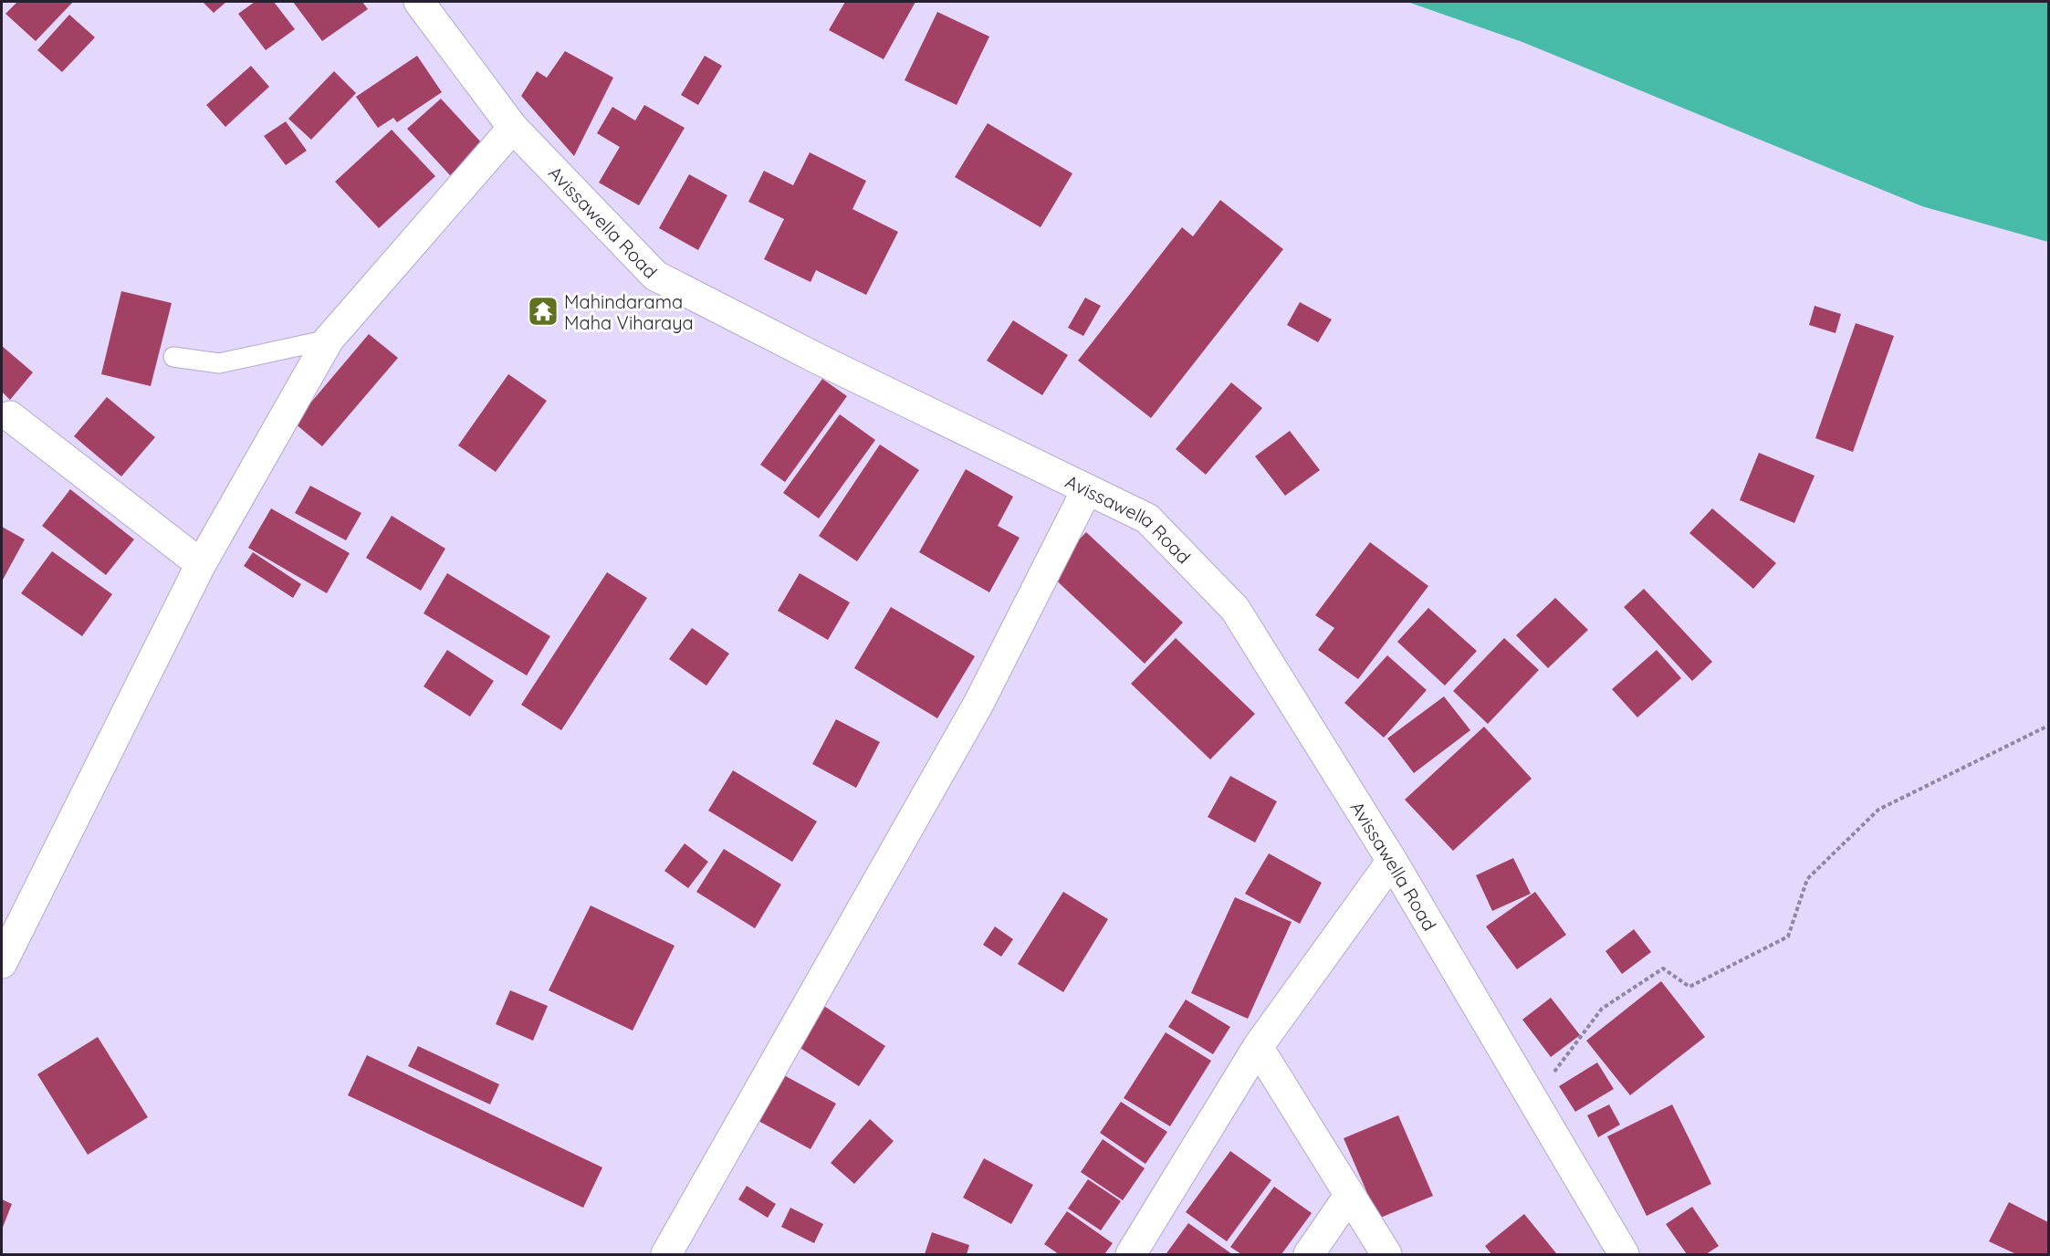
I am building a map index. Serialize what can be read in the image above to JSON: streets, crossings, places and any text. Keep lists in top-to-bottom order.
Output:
{
  "streets": {
    "street": ["Avissawella Road"]
  },
  "places": {
    "temple": ["Mahindarama Maha Viharaya"]
  }
}
